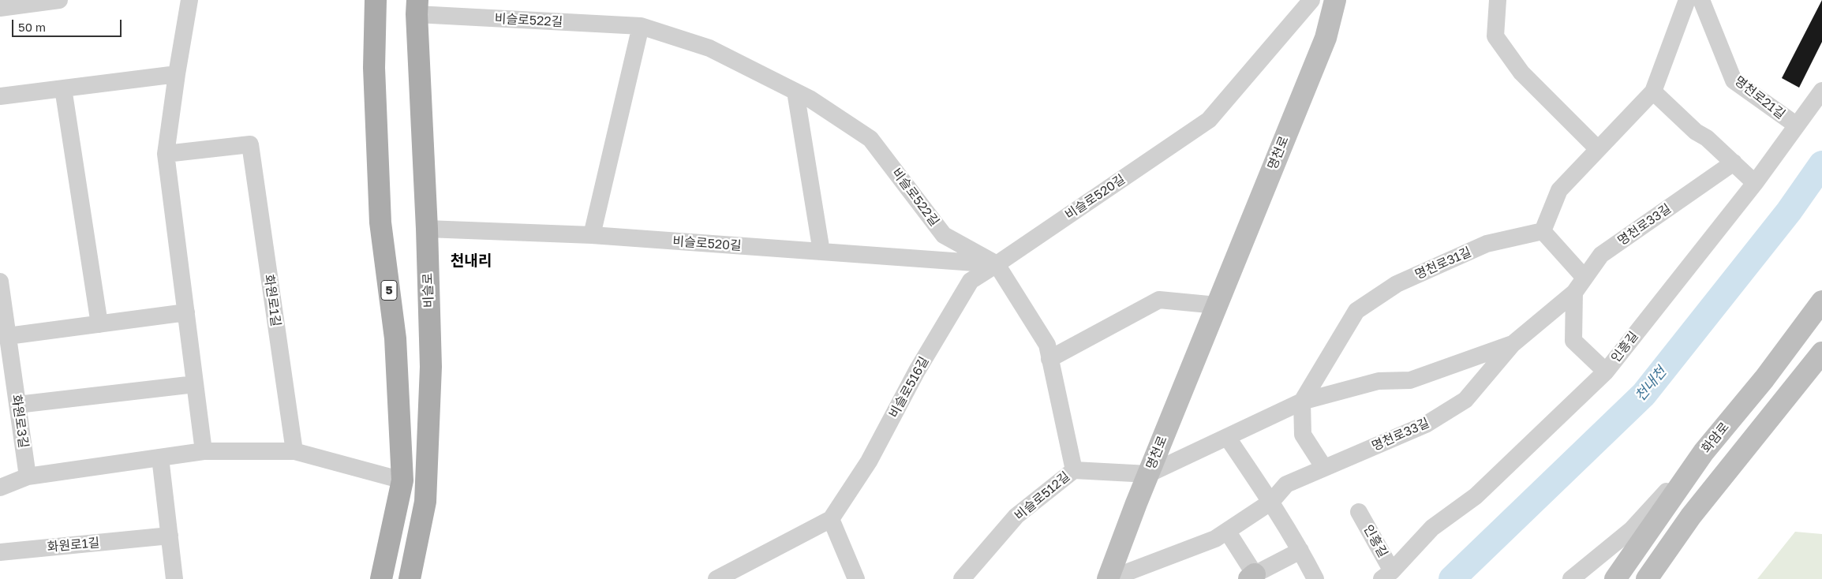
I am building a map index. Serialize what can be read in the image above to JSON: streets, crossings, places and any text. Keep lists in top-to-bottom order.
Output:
{
  "streets": {
    "main road": [
      "명천로",
      "5",
      "비슬로",
      "화암로"
    ],
    "street": [
      "비슬로522길",
      "명천로21길",
      "비슬로520길",
      "명천로33길",
      "명천로31길",
      "화원로1길",
      "인흥길",
      "비슬로516길",
      "화원로3길",
      "비슬로512길"
    ]
  },
  "crossings": [
    ["비슬로522길", "비슬로520길"],
    ["비슬로522길", "비슬로"],
    ["비슬로522길", "비슬로516길"],
    ["비슬로522길", "비슬로512길"],
    ["명천로21길", "인흥길"],
    ["명천로", "명천로33길"],
    ["명천로", "비슬로512길"],
    ["비슬로520길", "비슬로"],
    ["비슬로520길", "비슬로516길"],
    ["명천로33길", "명천로31길"]
  ],
  "districts": ["천내리"],
  "water": ["천내천"],
  "scale_bar": "50 m"
}
